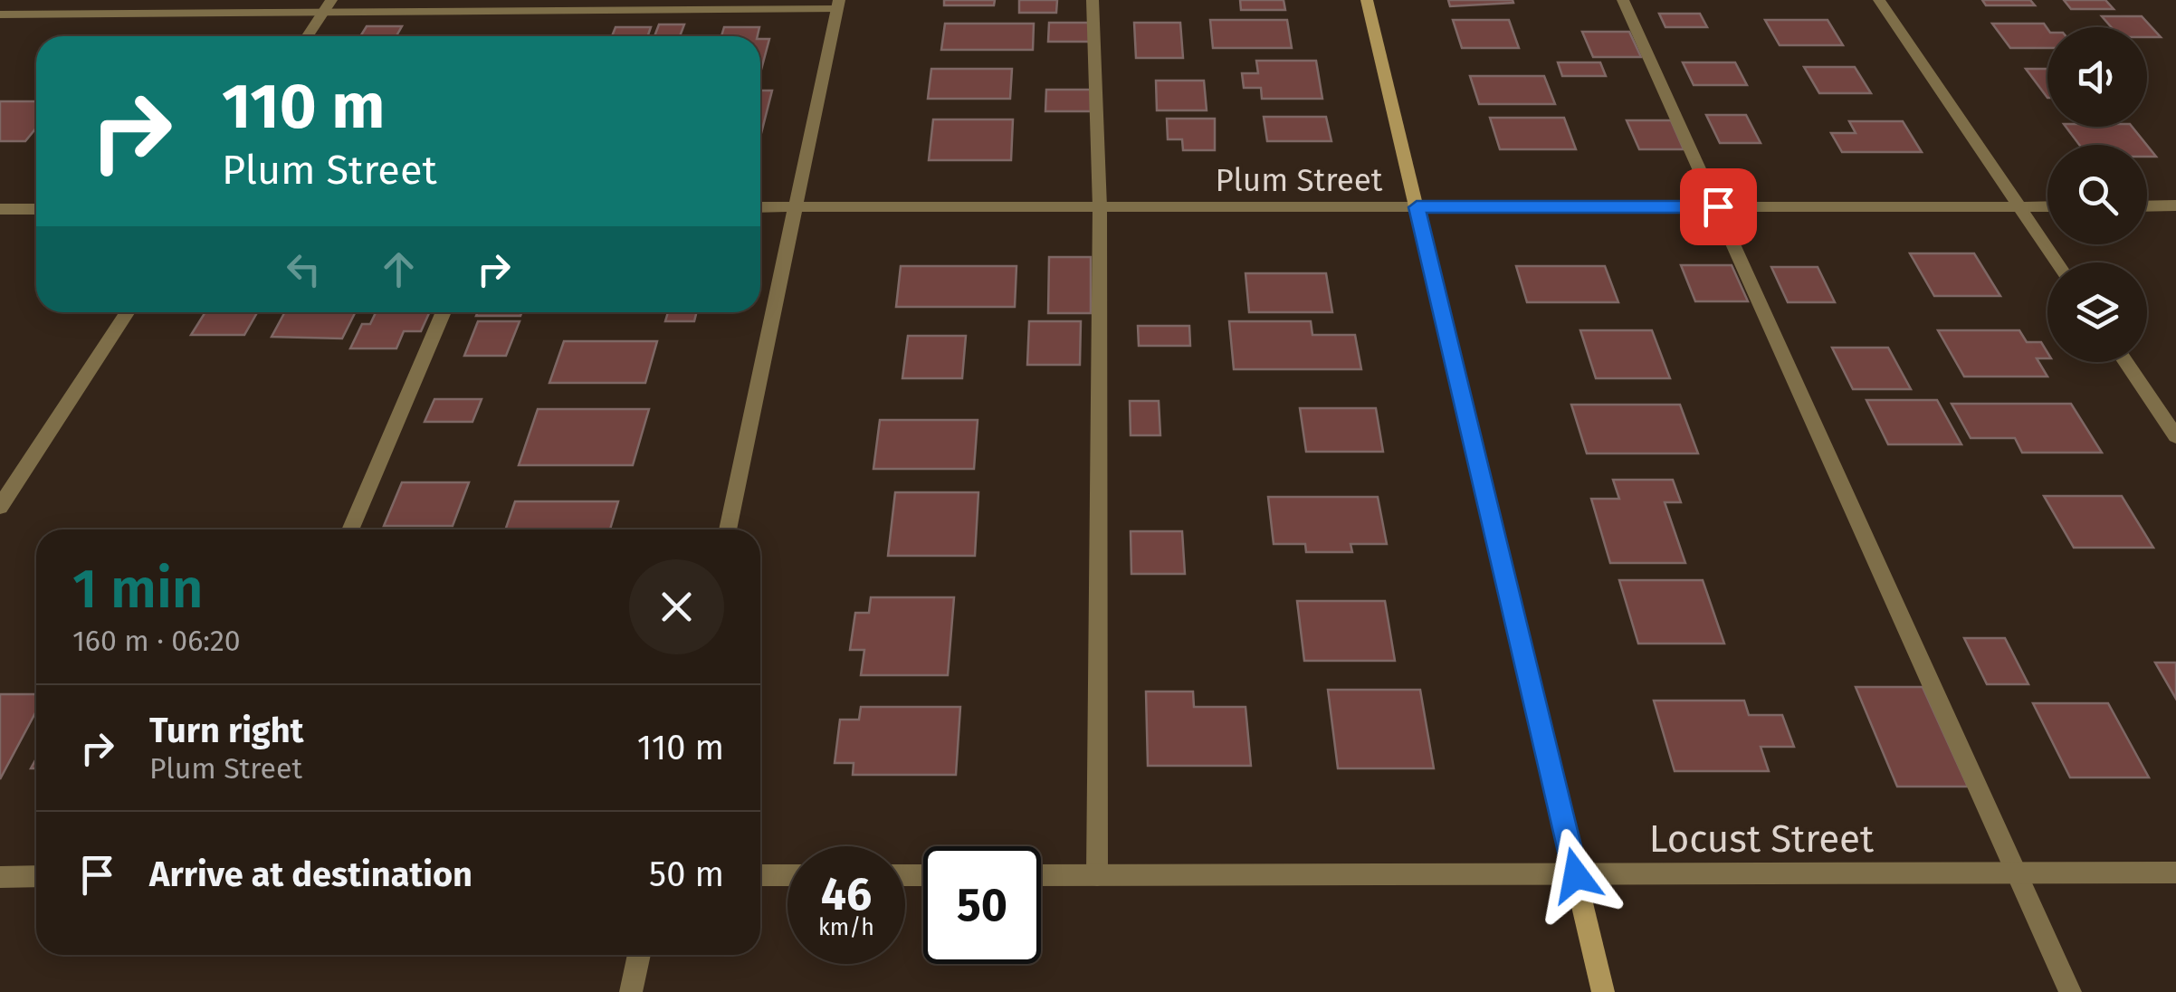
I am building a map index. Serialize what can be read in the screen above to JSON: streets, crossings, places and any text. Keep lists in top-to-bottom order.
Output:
{
  "streets": {
    "street": ["Plum Street", "Locust Street"]
  },
  "page": {
    "turn": ["110 m", "Plum Street"],
    "heading": ["1 min", "160 m · 06:20"],
    "list": [
      {
        "name": "Turn right",
        "note": "Plum Street",
        "value": "110 m"
      },
      {
        "name": "Arrive at destination",
        "value": "50 m"
      }
    ],
    "speed": "46 km/h",
    "limit": "50"
  }
}
